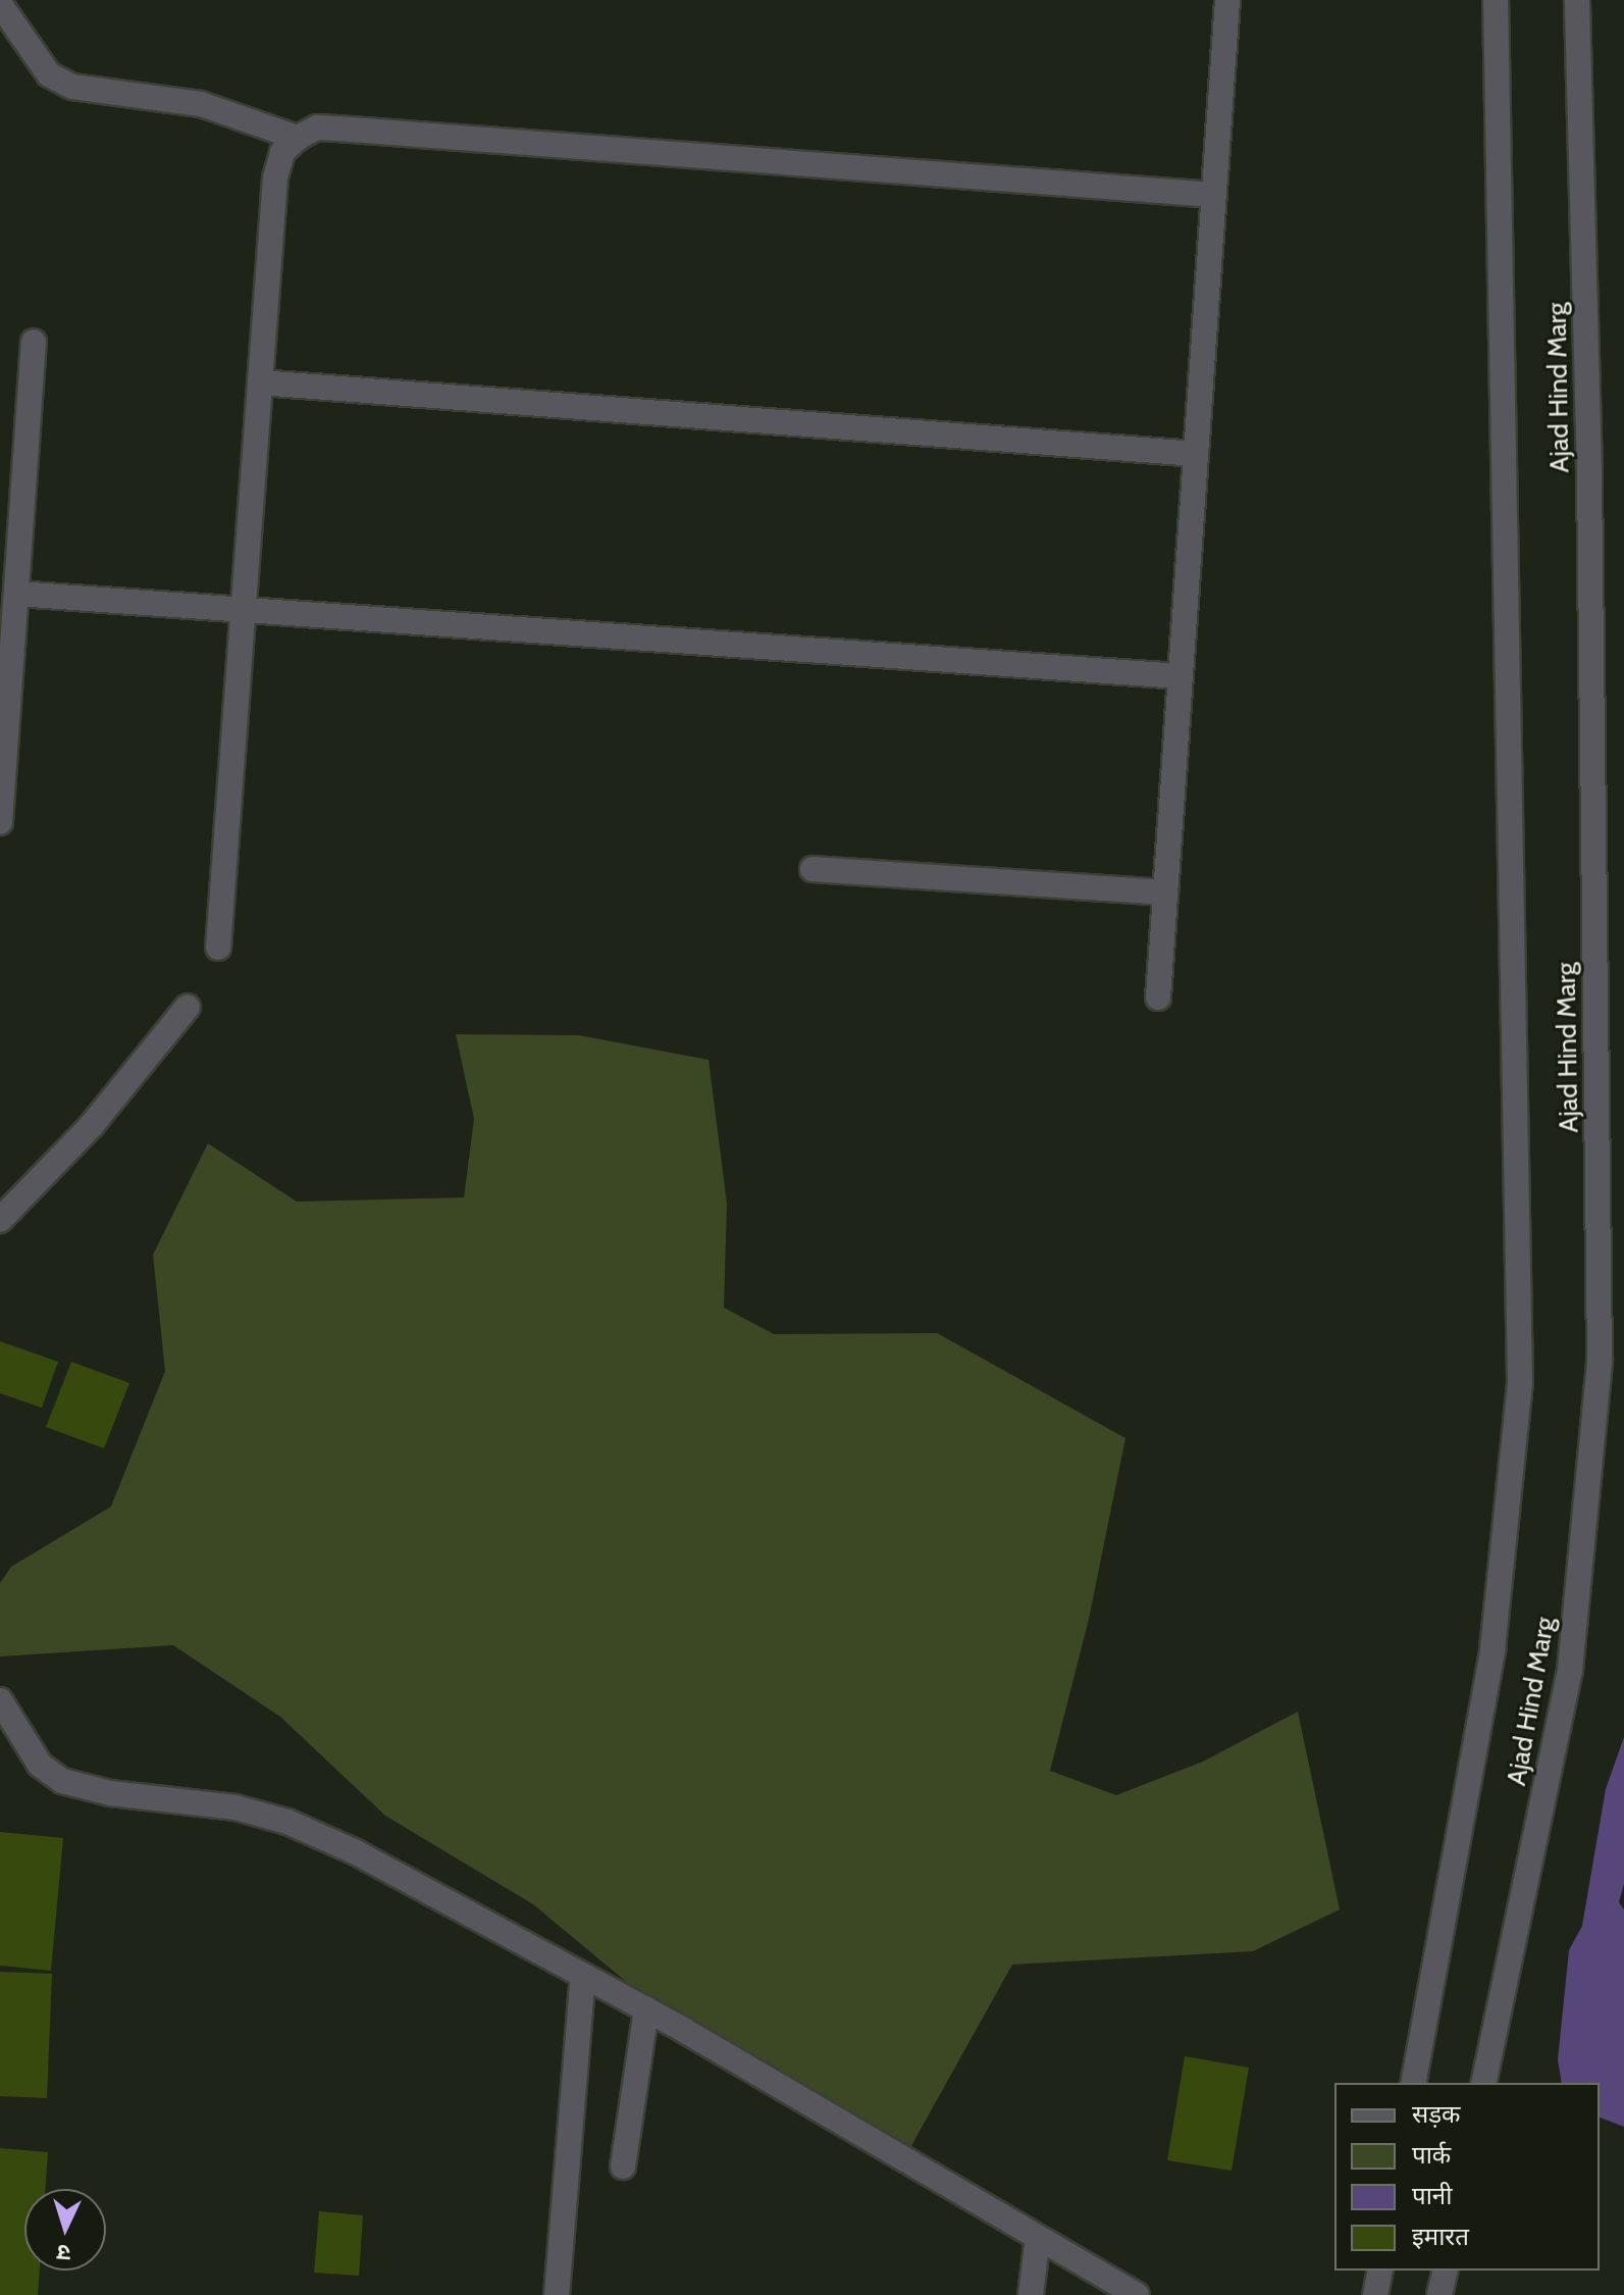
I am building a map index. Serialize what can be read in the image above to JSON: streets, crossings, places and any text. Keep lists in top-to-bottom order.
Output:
{
  "streets": {
    "street": ["Ajad Hind Marg"]
  },
  "legend": [
    "सड़क",
    "पार्क",
    "पानी",
    "इमारत"
  ],
  "north": "bottom"
}
